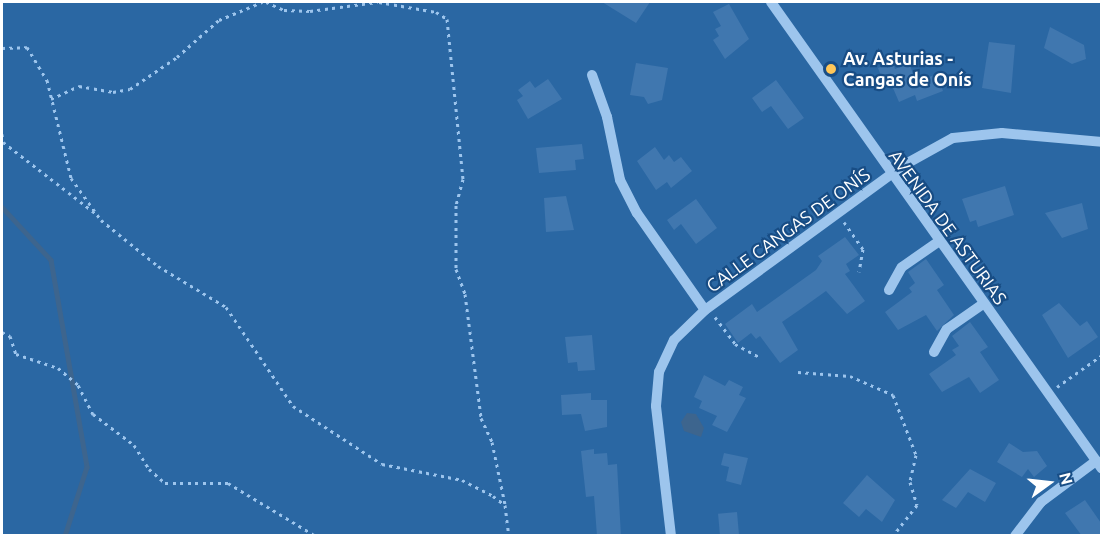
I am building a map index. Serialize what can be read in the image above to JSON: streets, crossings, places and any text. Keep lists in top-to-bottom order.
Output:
{
  "streets": {
    "street": ["AVENIDA DE ASTURIAS", "CALLE CANGAS DE ONÍS"]
  },
  "crossings": [
    ["AVENIDA DE ASTURIAS", "CALLE CANGAS DE ONÍS"]
  ],
  "places": ["Av. Asturias - Cangas de Onís"],
  "north": "right"
}
